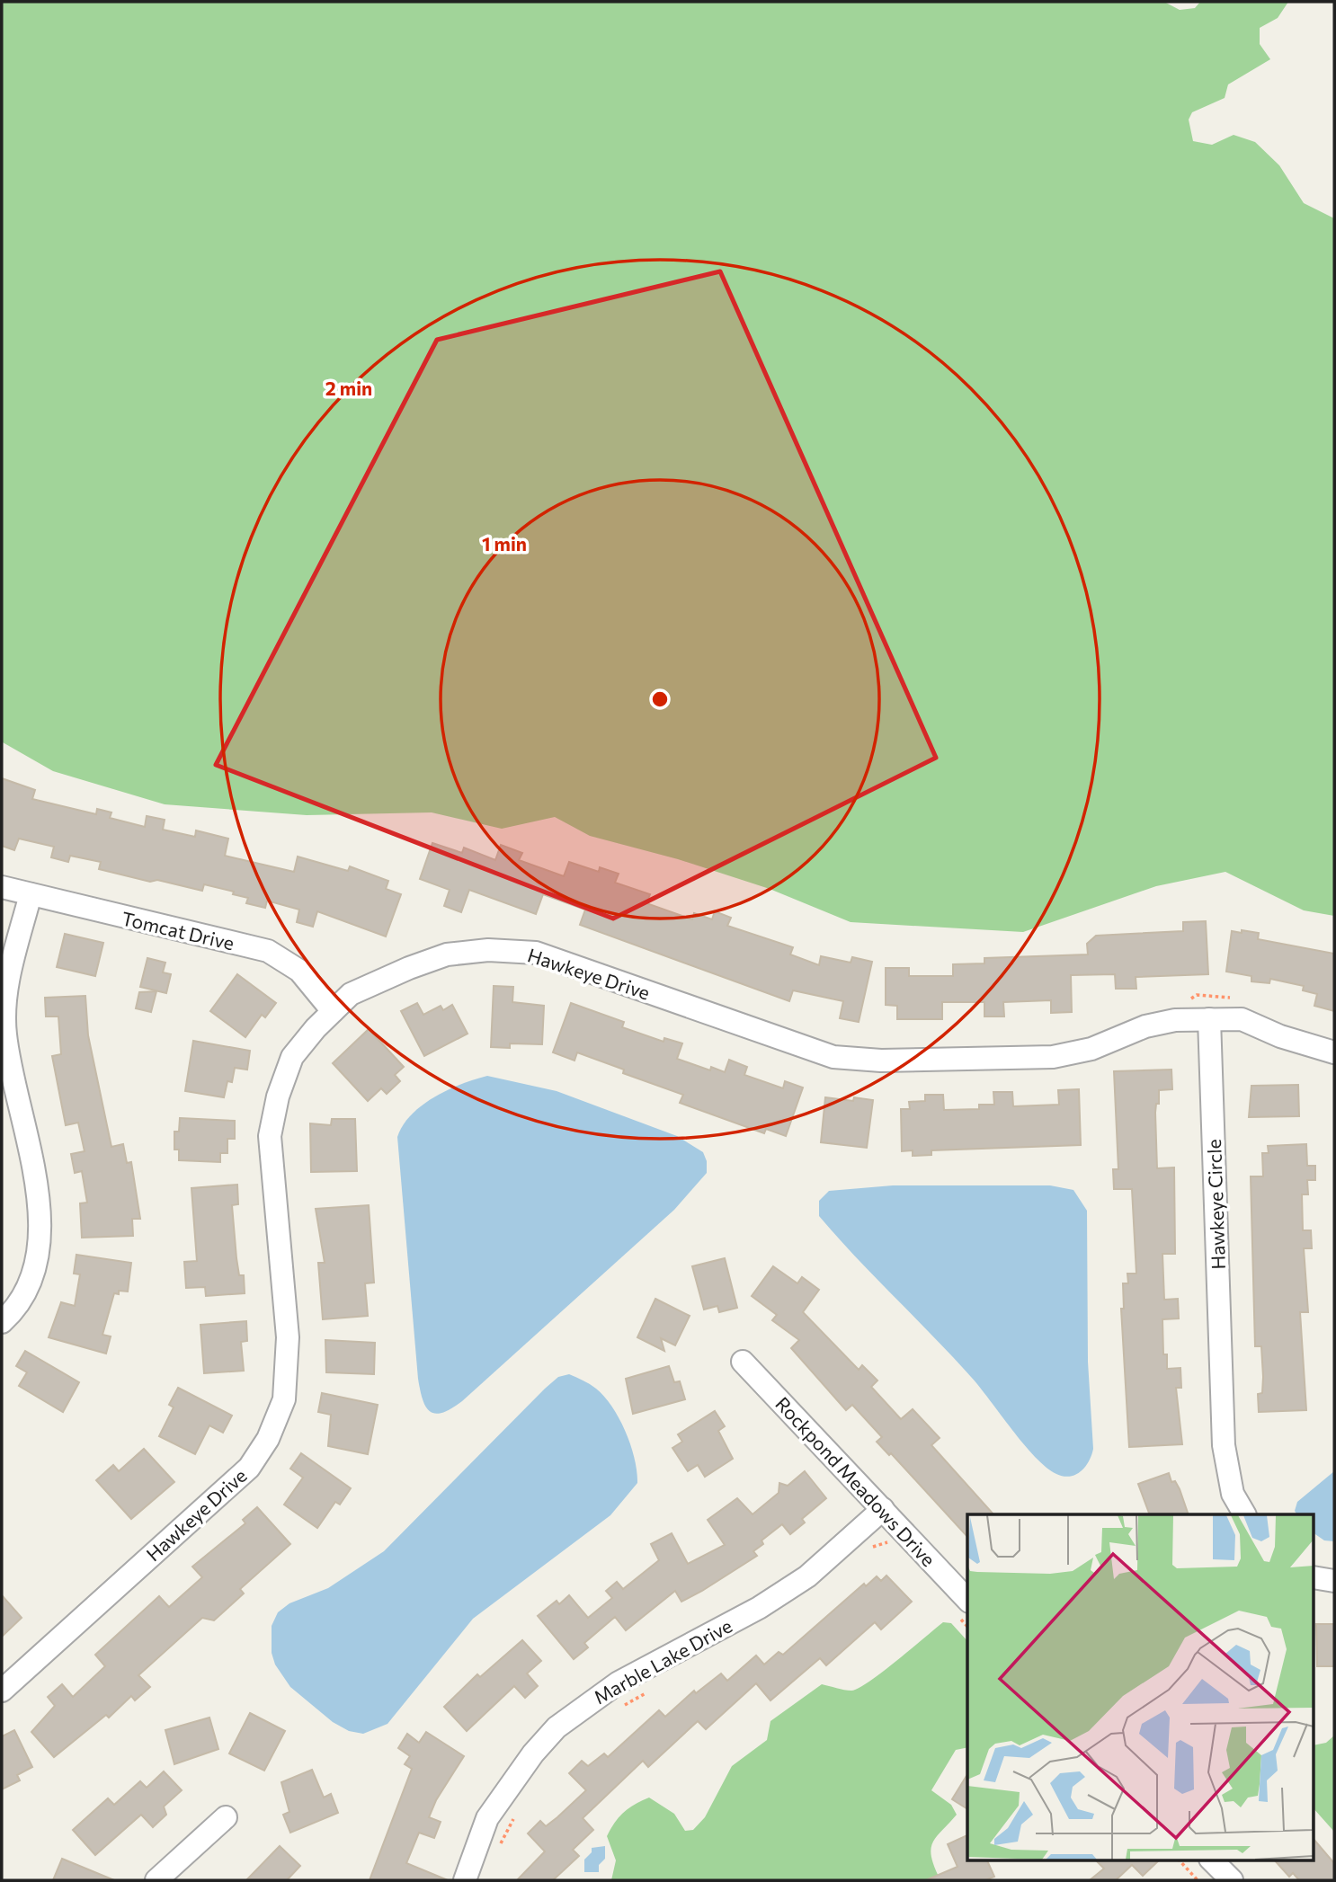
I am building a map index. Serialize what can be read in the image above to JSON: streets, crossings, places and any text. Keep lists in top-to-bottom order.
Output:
{
  "streets": {
    "street": [
      "Tomcat Drive",
      "Hawkeye Drive",
      "Hawkeye Circle",
      "Rockpond Meadows Drive",
      "Marble Lake Drive"
    ]
  },
  "crossings": [
    ["Tomcat Drive", "Hawkeye Drive"],
    ["Hawkeye Drive", "Hawkeye Circle"],
    ["Rockpond Meadows Drive", "Marble Lake Drive"]
  ],
  "rings": ["2 min", "1 min"]
}
